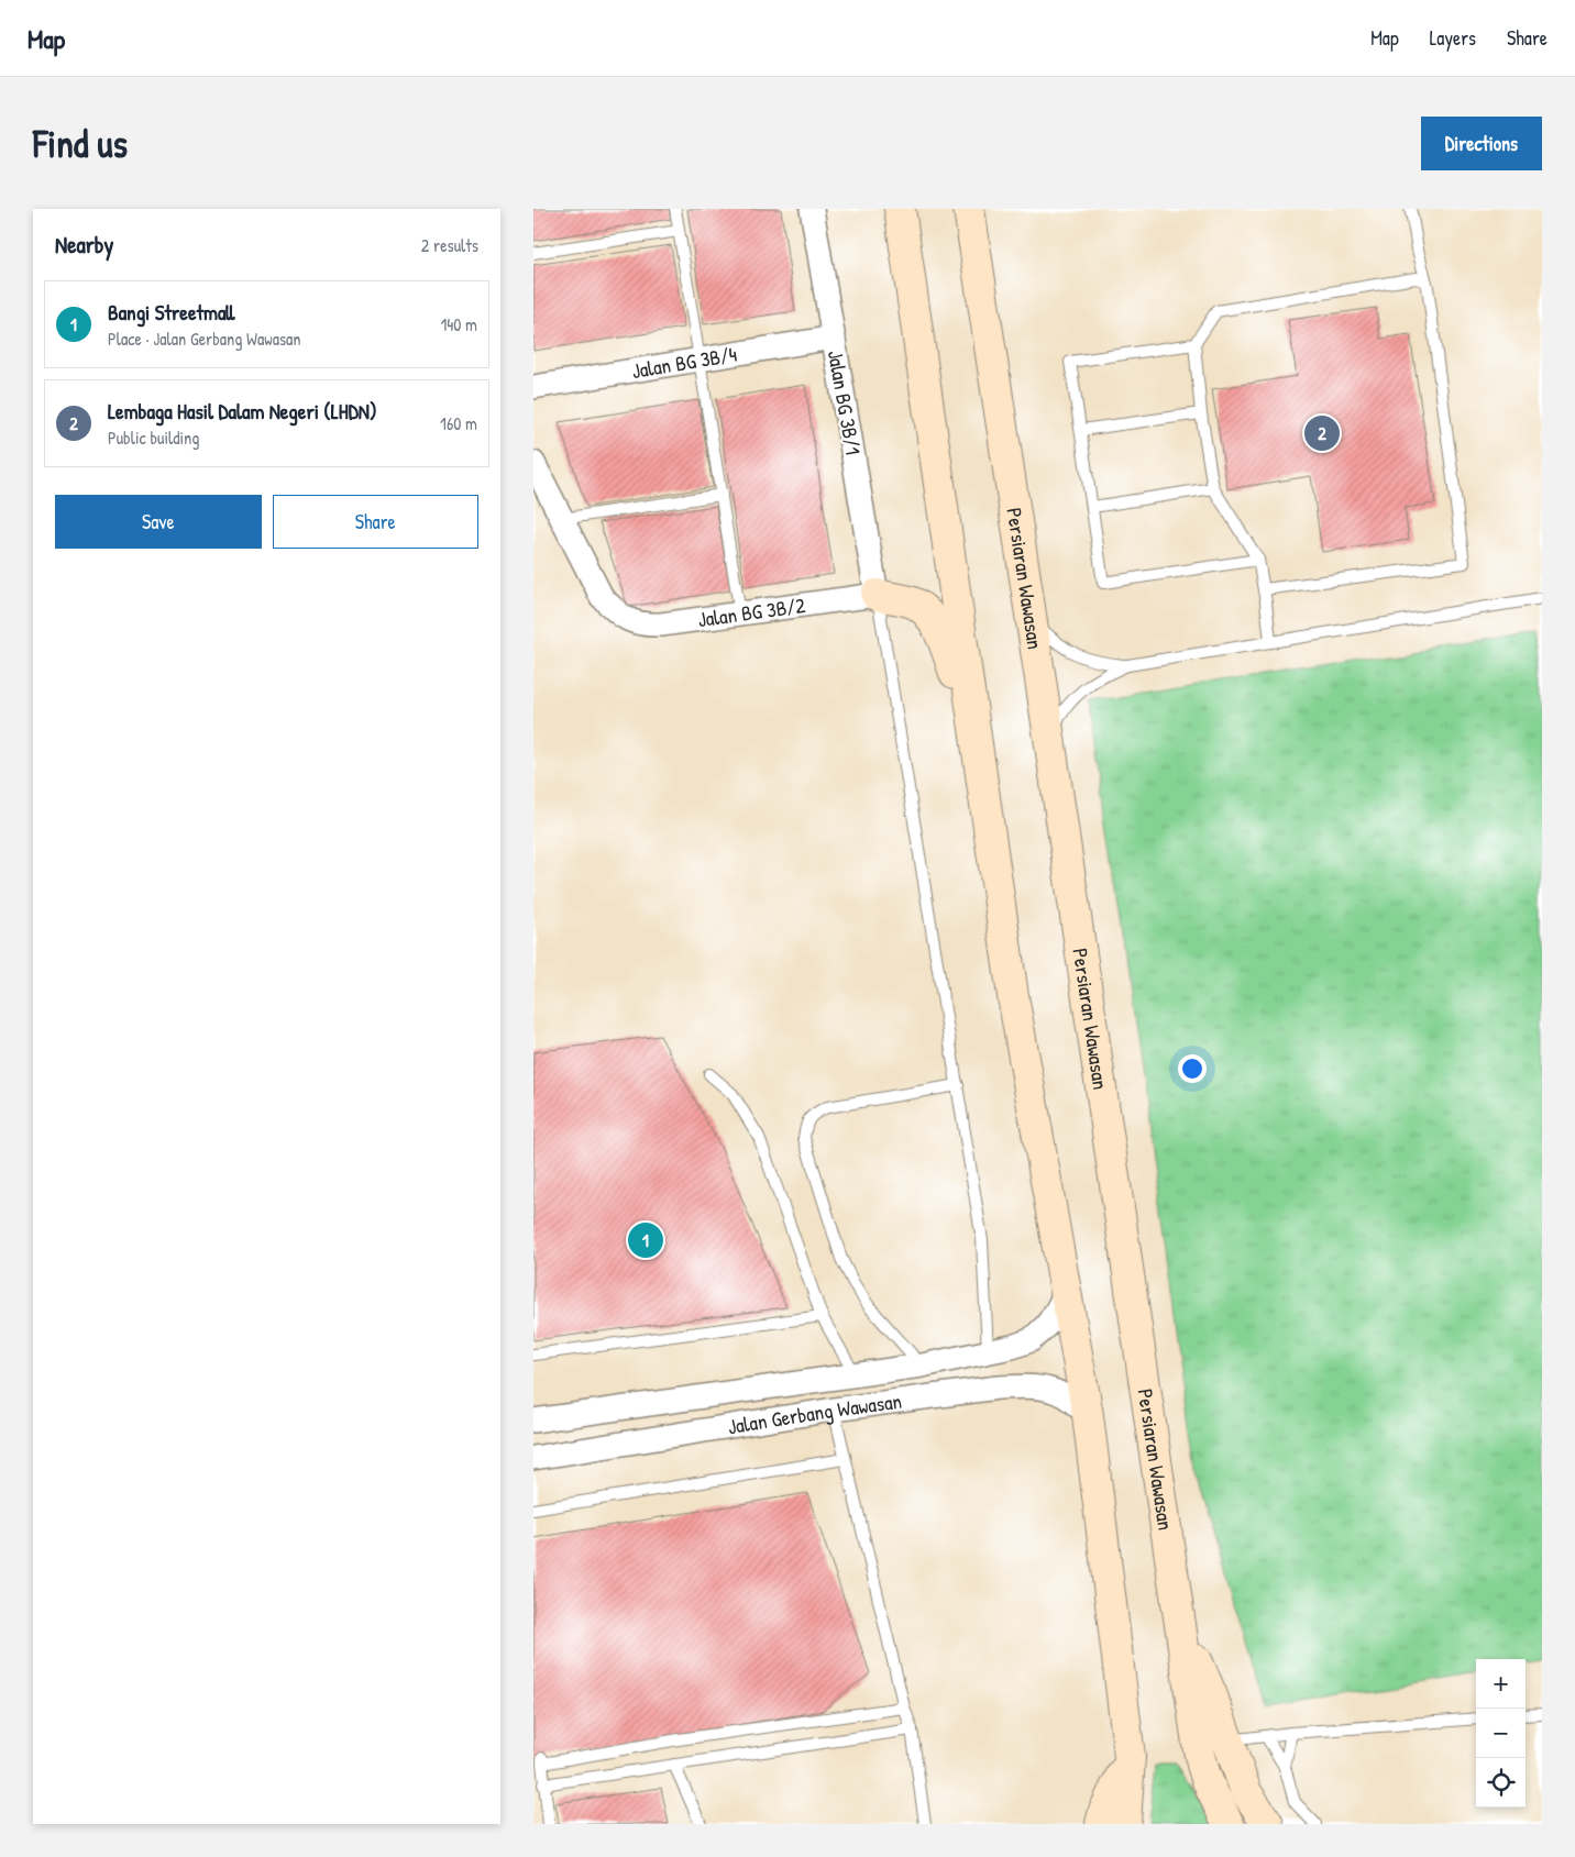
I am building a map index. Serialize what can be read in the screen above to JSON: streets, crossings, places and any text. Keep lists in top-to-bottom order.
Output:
{
  "streets": {
    "main road": ["Persiaran Wawasan"],
    "street": [
      "Jalan BG 3B/4",
      "Jalan BG 3B/1",
      "Jalan BG 3B/2",
      "Jalan Gerbang Wawasan"
    ]
  },
  "crossings": [
    ["Jalan BG 3B/4", "Jalan BG 3B/1"],
    ["Jalan BG 3B/1", "Jalan BG 3B/2"]
  ],
  "page": {
    "header": "Map",
    "nav": ["Map", "Layers", "Share"],
    "buttons": [
      "Directions",
      ["Save", "Share"]
    ],
    "title": "Find us",
    "heading": ["Nearby", "2 results"],
    "list": [
      {
        "mark": "1",
        "name": "Bangi Streetmall",
        "note": "Place · Jalan Gerbang Wawasan",
        "value": "140 m"
      },
      {
        "mark": "2",
        "name": "Lembaga Hasil Dalam Negeri (LHDN)",
        "note": "Public building",
        "value": "160 m"
      }
    ],
    "pins": ["2", "1"],
    "map_buttons": ["+", "−"]
  }
}
